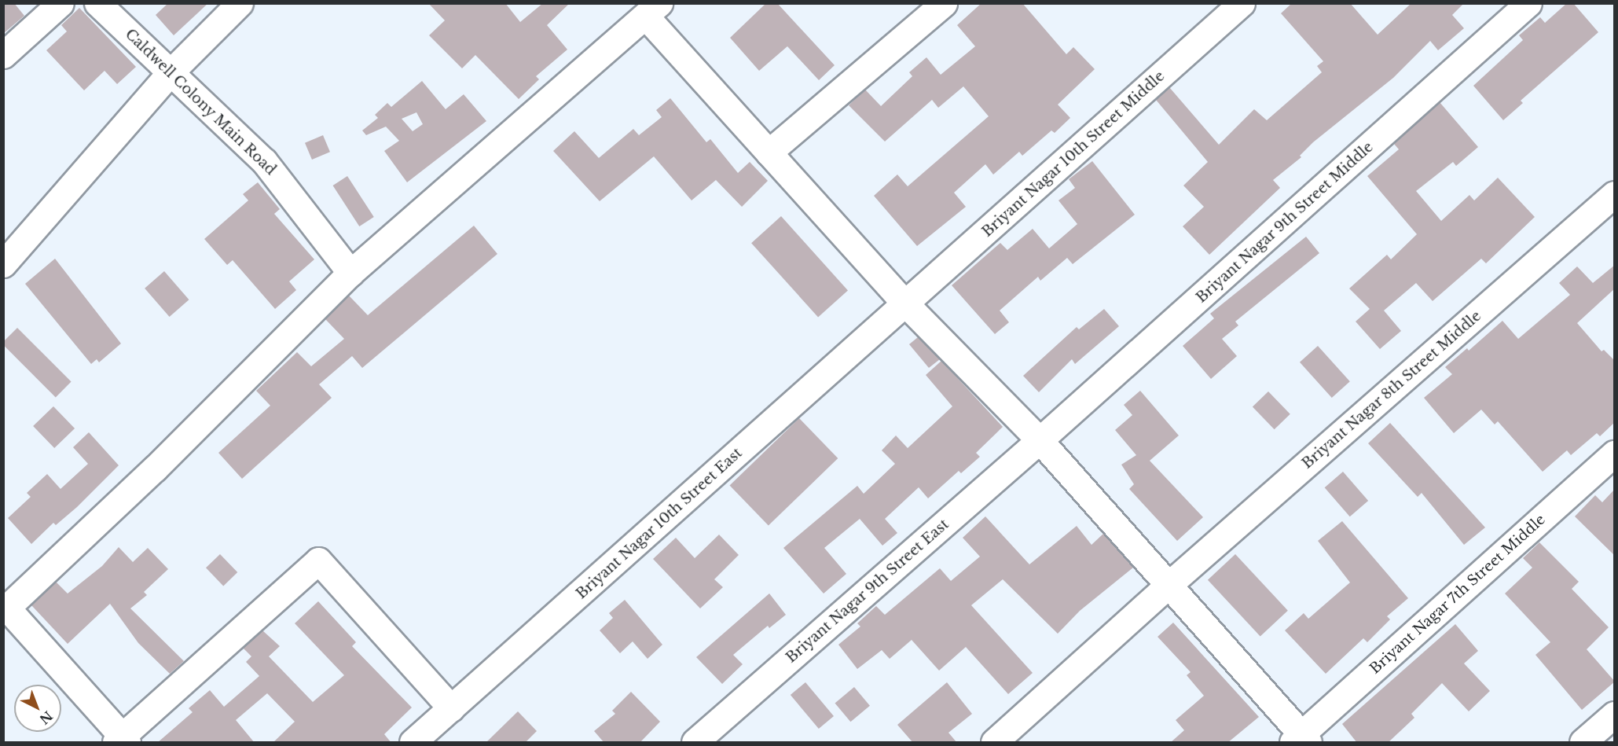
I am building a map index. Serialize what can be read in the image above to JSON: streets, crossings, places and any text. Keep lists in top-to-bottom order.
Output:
{
  "streets": {
    "street": [
      "Caldwell Colony Main Road",
      "Briyant Nagar 10th Street Middle",
      "Briyant Nagar 9th Street Middle",
      "Briyant Nagar 8th Street Middle",
      "Briyant Nagar 10th Street East",
      "Briyant Nagar 9th Street East",
      "Briyant Nagar 7th Street Middle"
    ]
  },
  "crossings": [
    ["Briyant Nagar 10th Street Middle", "Briyant Nagar 10th Street East"],
    ["Briyant Nagar 9th Street Middle", "Briyant Nagar 9th Street East"]
  ],
  "north": "bottom right"
}
